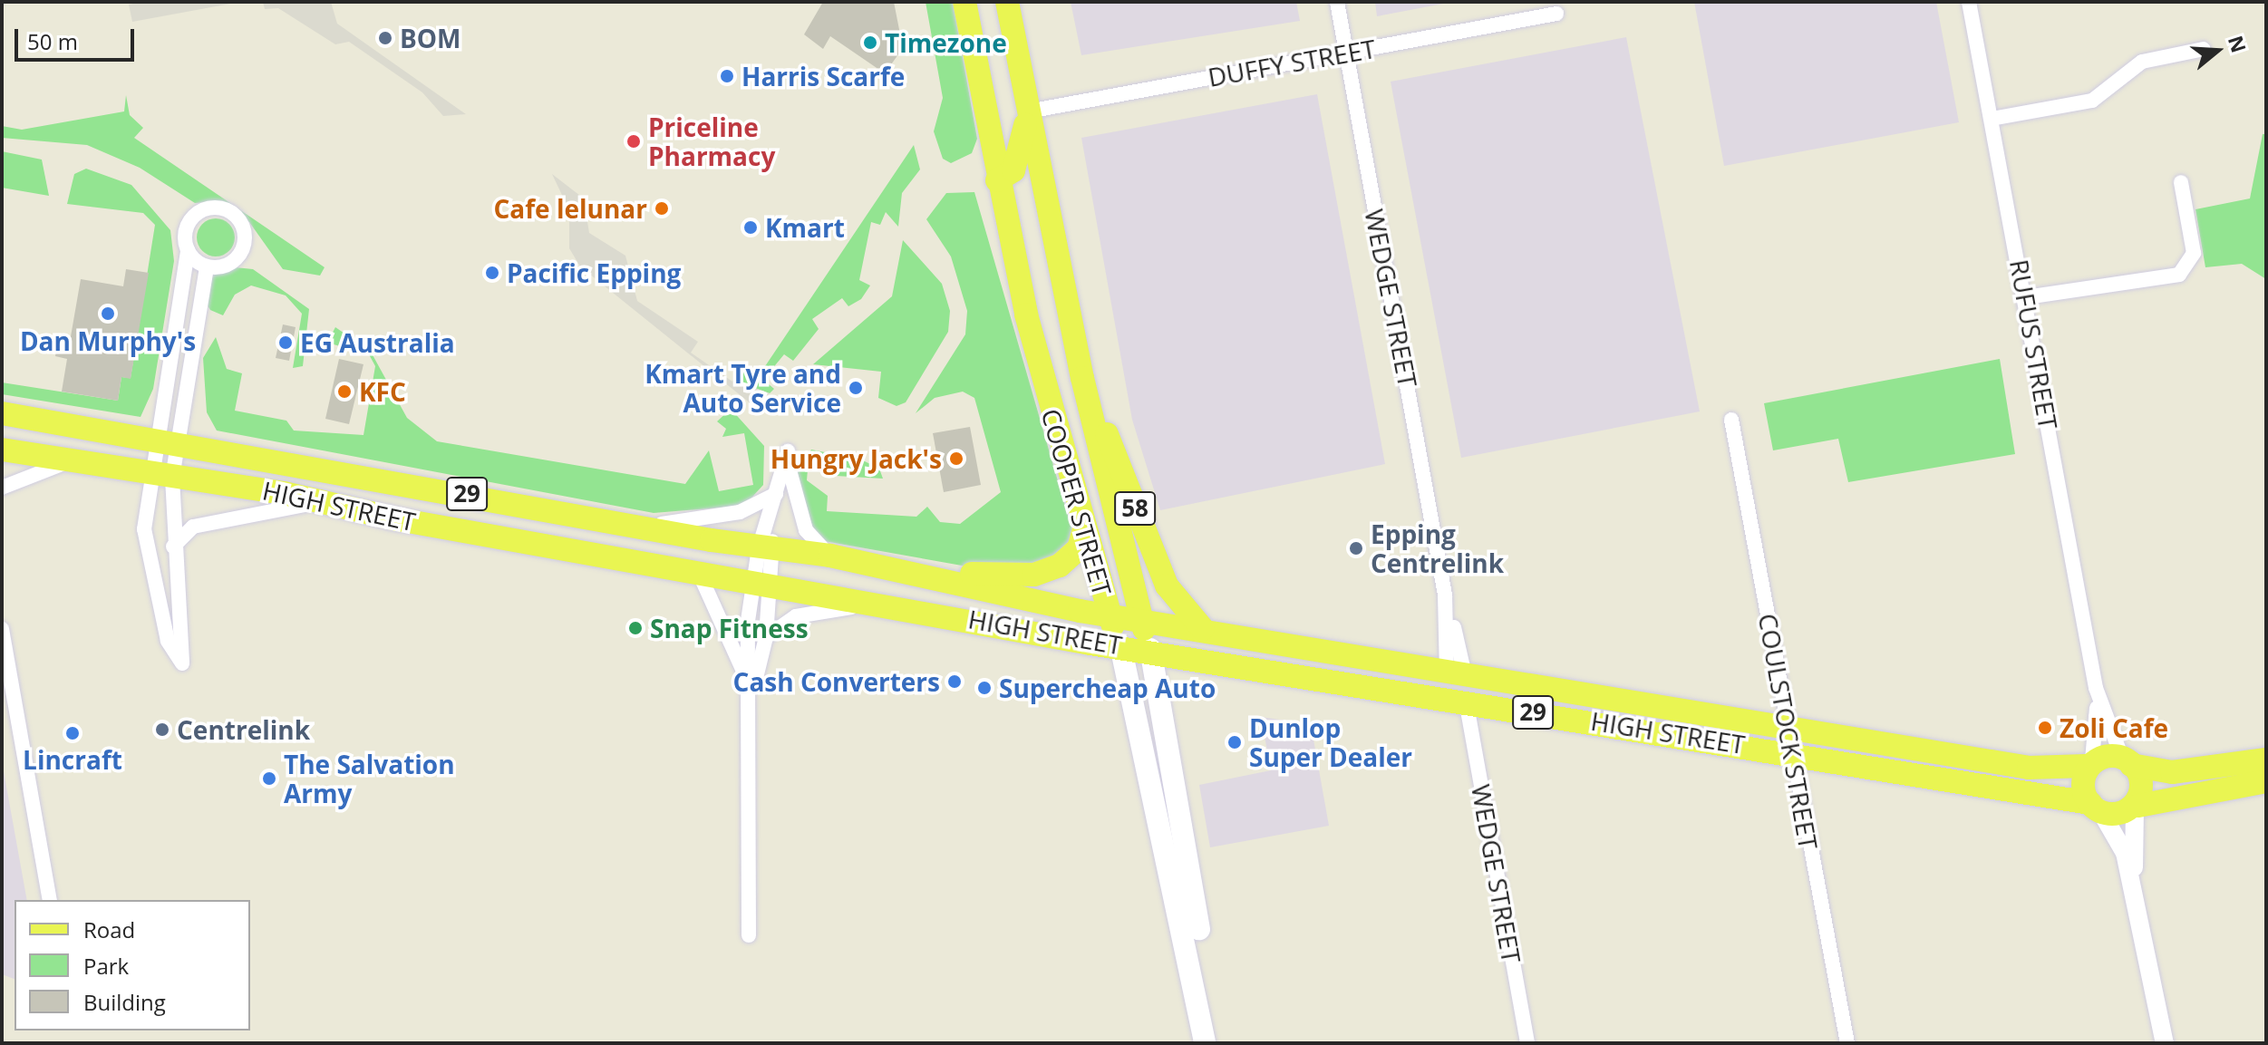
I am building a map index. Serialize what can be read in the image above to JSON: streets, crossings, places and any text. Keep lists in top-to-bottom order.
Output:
{
  "streets": {
    "main road": [
      "WEDGE STREET",
      "29",
      "COOPER STREET",
      "HIGH STREET",
      "58"
    ],
    "street": ["DUFFY STREET", "RUFUS STREET", "COULSTOCK STREET"]
  },
  "crossings": [
    ["DUFFY STREET", "WEDGE STREET"],
    ["DUFFY STREET", "COOPER STREET"],
    ["WEDGE STREET", "HIGH STREET"],
    ["RUFUS STREET", "29"],
    ["RUFUS STREET", "HIGH STREET"],
    ["29", "HIGH STREET"],
    ["COOPER STREET", "HIGH STREET"],
    ["COOPER STREET", "58"],
    ["HIGH STREET", "58"],
    ["HIGH STREET", "COULSTOCK STREET"]
  ],
  "places": [
    "BOM",
    "Timezone",
    "Harris Scarfe",
    "Priceline Pharmacy",
    "Cafe lelunar",
    "Kmart",
    "Pacific Epping",
    "Dan Murphy's",
    "EG Australia",
    "Kmart Tyre and Auto Service",
    "KFC",
    "Hungry Jack's",
    "Epping Centrelink",
    "Snap Fitness",
    "Cash Converters",
    "Supercheap Auto",
    "Zoli Cafe",
    "Centrelink",
    "Lincraft",
    "Dunlop Super Dealer",
    "The Salvation Army"
  ],
  "legend": ["Road", "Park", "Building"],
  "scale_bar": "50 m",
  "north": "right"
}
